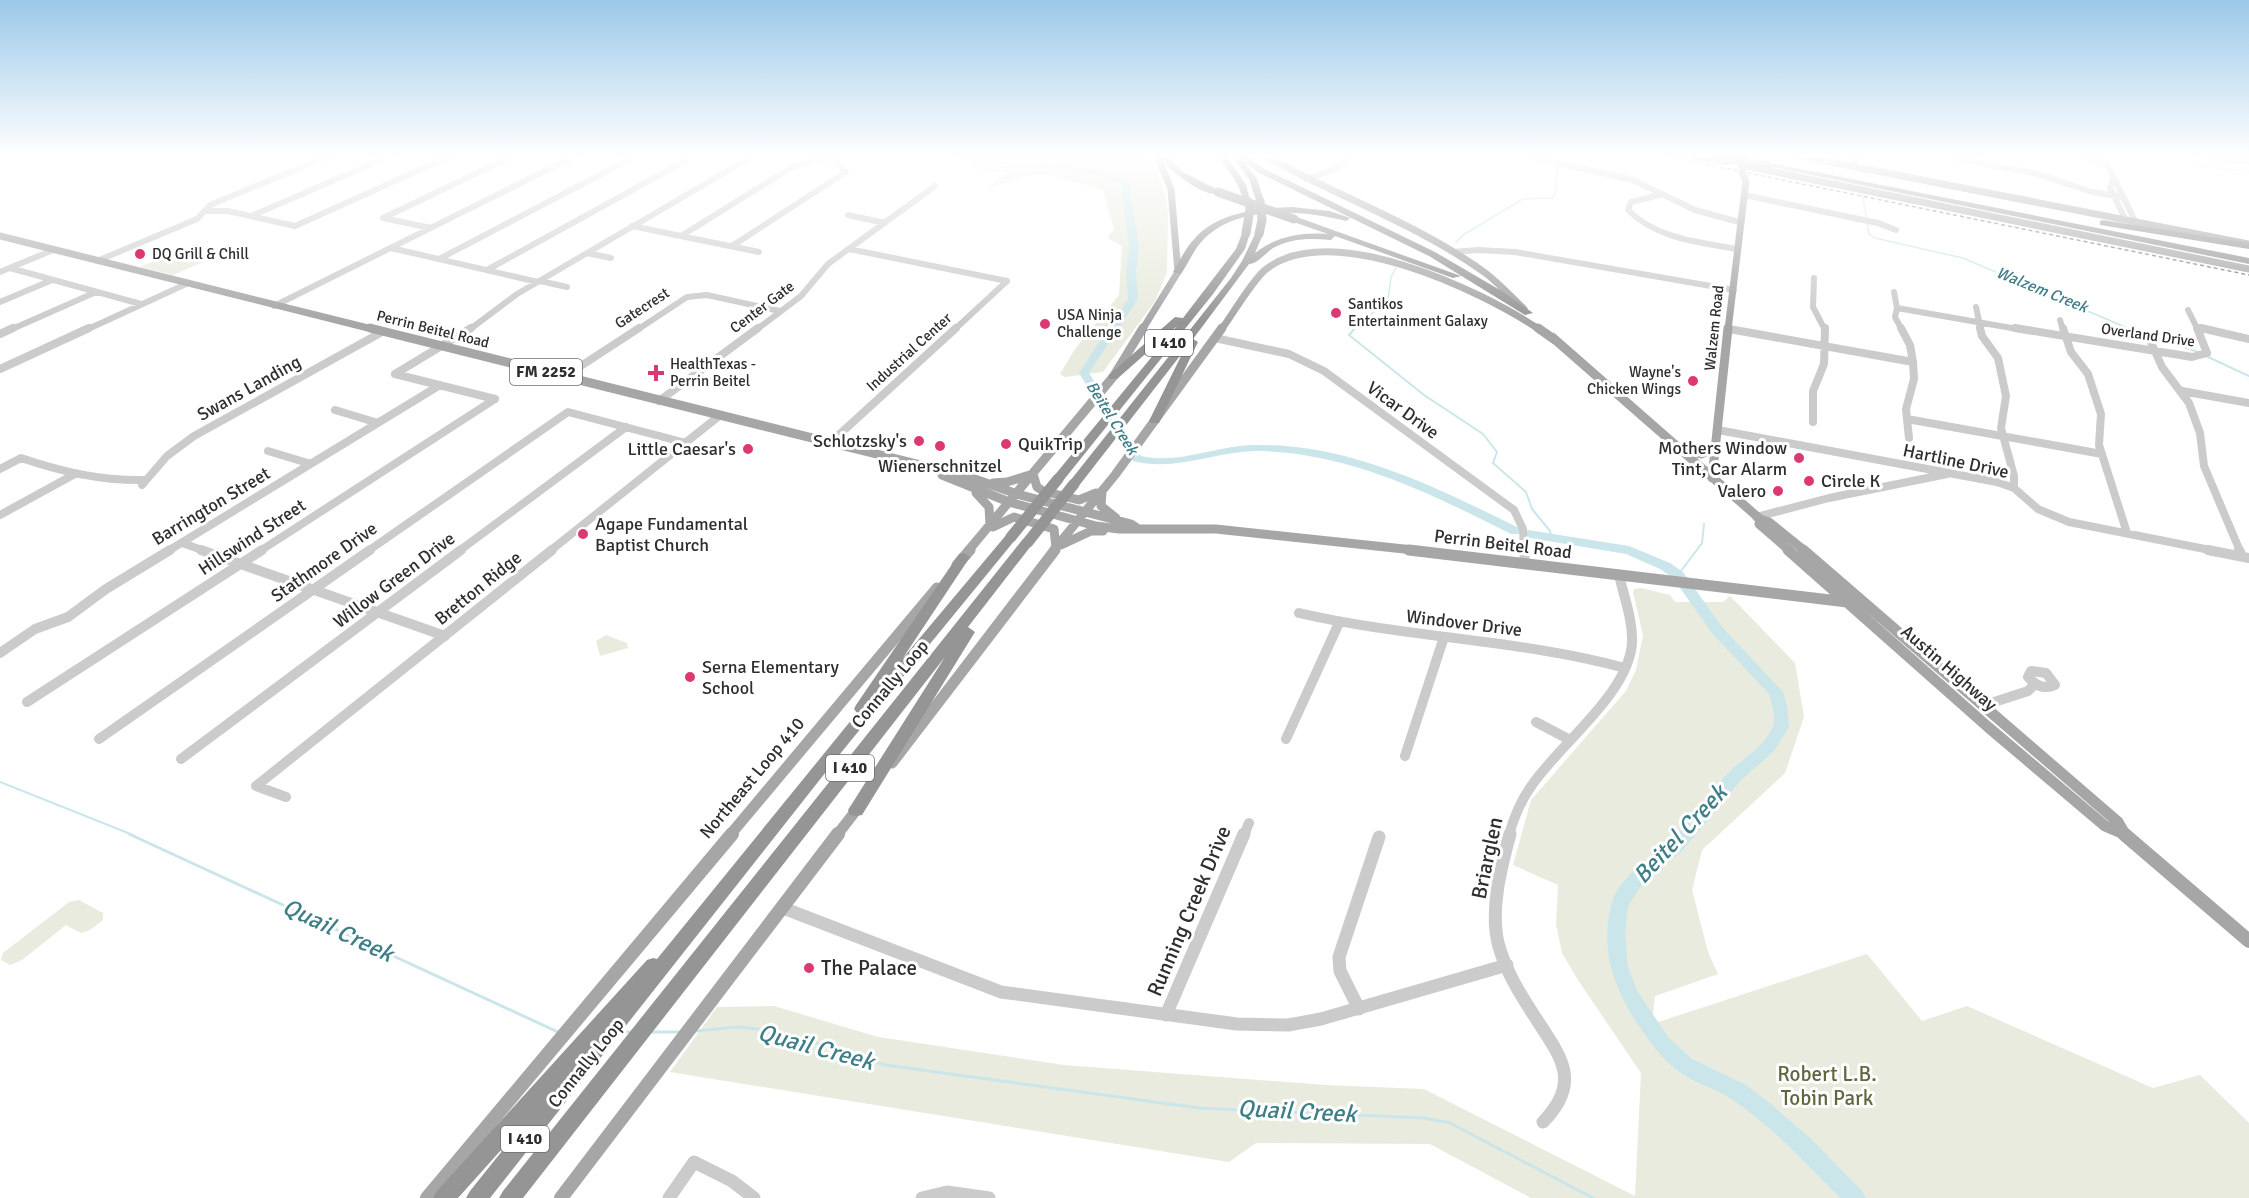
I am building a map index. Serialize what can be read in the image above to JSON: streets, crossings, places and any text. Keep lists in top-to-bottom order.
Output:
{
  "streets": {
    "highway": ["I 410", "Connally Loop"],
    "main road": [
      "Walzem Road",
      "Perrin Beitel Road",
      "FM 2252",
      "Austin Highway",
      "Northeast Loop 410"
    ],
    "street": [
      "Center Gate",
      "Gatecrest",
      "Overland Drive",
      "Industrial Center",
      "Swans Landing",
      "Vicar Drive",
      "Hartline Drive",
      "Barrington Street",
      "Hillswind Street",
      "Stathmore Drive",
      "Willow Green Drive",
      "Bretton Ridge",
      "Windover Drive",
      "Briarglen",
      "Running Creek Drive"
    ]
  },
  "crossings": [
    ["Center Gate", "Gatecrest"],
    ["Center Gate", "Perrin Beitel Road"],
    ["Center Gate", "Industrial Center"],
    ["Gatecrest", "Perrin Beitel Road"],
    ["Walzem Road", "Hartline Drive"],
    ["Walzem Road", "Austin Highway"],
    ["Perrin Beitel Road", "Industrial Center"],
    ["Perrin Beitel Road", "Swans Landing"],
    ["Perrin Beitel Road", "Vicar Drive"],
    ["Perrin Beitel Road", "Bretton Ridge"],
    ["Perrin Beitel Road", "Austin Highway"],
    ["Perrin Beitel Road", "Northeast Loop 410"],
    ["Perrin Beitel Road", "Briarglen"],
    ["Vicar Drive", "Austin Highway"],
    ["Barrington Street", "Hillswind Street"],
    ["Stathmore Drive", "Willow Green Drive"],
    ["Windover Drive", "Briarglen"],
    ["Connally Loop", "Northeast Loop 410"]
  ],
  "water": ["Walzem Creek", "Beitel Creek", "Quail Creek"],
  "parks": ["Robert L.B. Tobin Park"],
  "places": {
    "other": [
      "DQ Grill & Chill",
      "Santikos Entertainment Galaxy",
      "USA Ninja Challenge",
      "Wayne's Chicken Wings",
      "Schlotzsky's",
      "QuikTrip",
      "Wienerschnitzel",
      "Little Caesar's",
      "Mothers Window Tint, Car Alarm",
      "Circle K",
      "Valero",
      "Agape Fundamental Baptist Church",
      "Serna Elementary School",
      "The Palace"
    ],
    "health": ["HealthTexas - Perrin Beitel"]
  }
}
